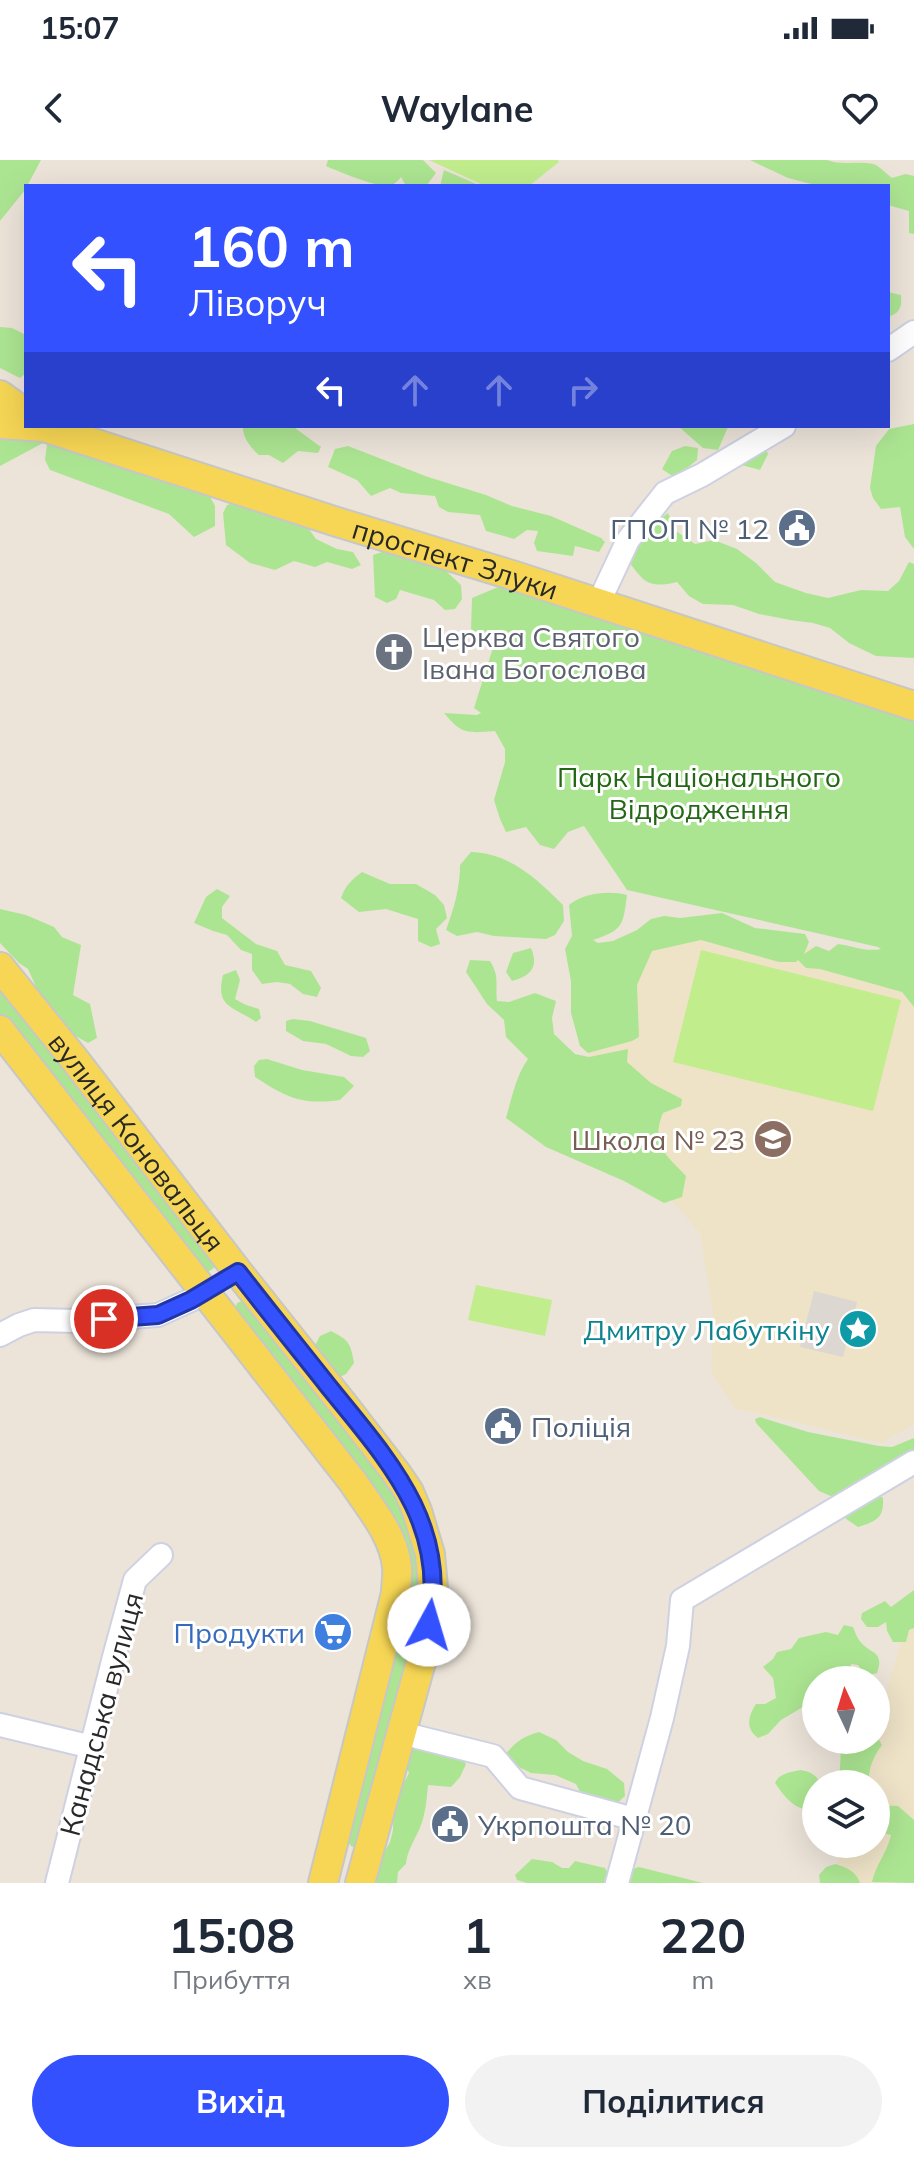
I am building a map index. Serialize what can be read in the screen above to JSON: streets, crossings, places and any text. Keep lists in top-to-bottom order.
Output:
{
  "streets": {
    "main road": ["проспект Злуки", "вулиця Коновальця"],
    "street": ["Канадська вулиця"]
  },
  "parks": ["Парк Національного Відродження"],
  "places": {
    "public building": ["ГПОП № 12", "Поліція", "Укрпошта № 20"],
    "church": ["Церква Святого Івана Богослова"],
    "school or university": ["Школа № 23"],
    "place": ["Дмитру Лабуткіну"],
    "supermarket": ["Продукти"]
  },
  "north": "top",
  "page": {
    "status": "15:07",
    "header": "Waylane",
    "turn": ["160 m", "Ліворуч"],
    "eta": [
      "15:08",
      "Прибуття",
      "1",
      "хв",
      "220",
      "m"
    ],
    "buttons": ["Вихід", "Поділитися"]
  }
}
